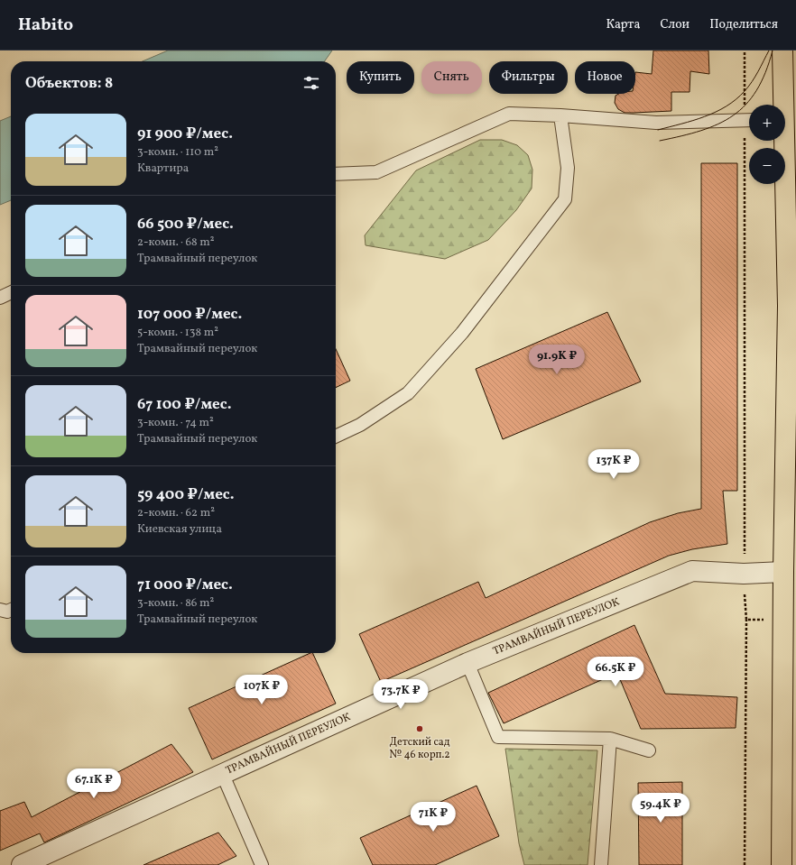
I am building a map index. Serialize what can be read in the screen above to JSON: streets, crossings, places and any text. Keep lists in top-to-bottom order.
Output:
{
  "streets": {
    "street": ["ТРАМВАЙНЫЙ ПЕРЕУЛОК"]
  },
  "places": ["Детский сад № 46 корп.2"],
  "page": {
    "header": "Habito",
    "nav": ["Карта", "Слои", "Поделиться"],
    "chip": [
      "Купить",
      "Снять",
      "Фильтры",
      "Новое"
    ],
    "heading": "Объектов: 8",
    "map_buttons": ["+", "−"],
    "list": [
      {
        "name": "91 900 ₽/мес.",
        "note": "3-комн. · 110 m² · Квартира"
      },
      {
        "name": "66 500 ₽/мес.",
        "note": "2-комн. · 68 m² · Трамвайный переулок"
      },
      {
        "name": "107 000 ₽/мес.",
        "note": "5-комн. · 138 m² · Трамвайный переулок"
      },
      {
        "name": "67 100 ₽/мес.",
        "note": "3-комн. · 74 m² · Трамвайный переулок"
      },
      {
        "name": "59 400 ₽/мес.",
        "note": "2-комн. · 62 m² · Киевская улица"
      },
      {
        "name": "71 000 ₽/мес.",
        "note": "3-комн. · 86 m² · Трамвайный переулок"
      }
    ],
    "price": [
      "91.9K ₽",
      "137K ₽",
      "66.5K ₽",
      "107K ₽",
      "73.7K ₽",
      "67.1K ₽",
      "59.4K ₽",
      "71K ₽"
    ]
  }
}
